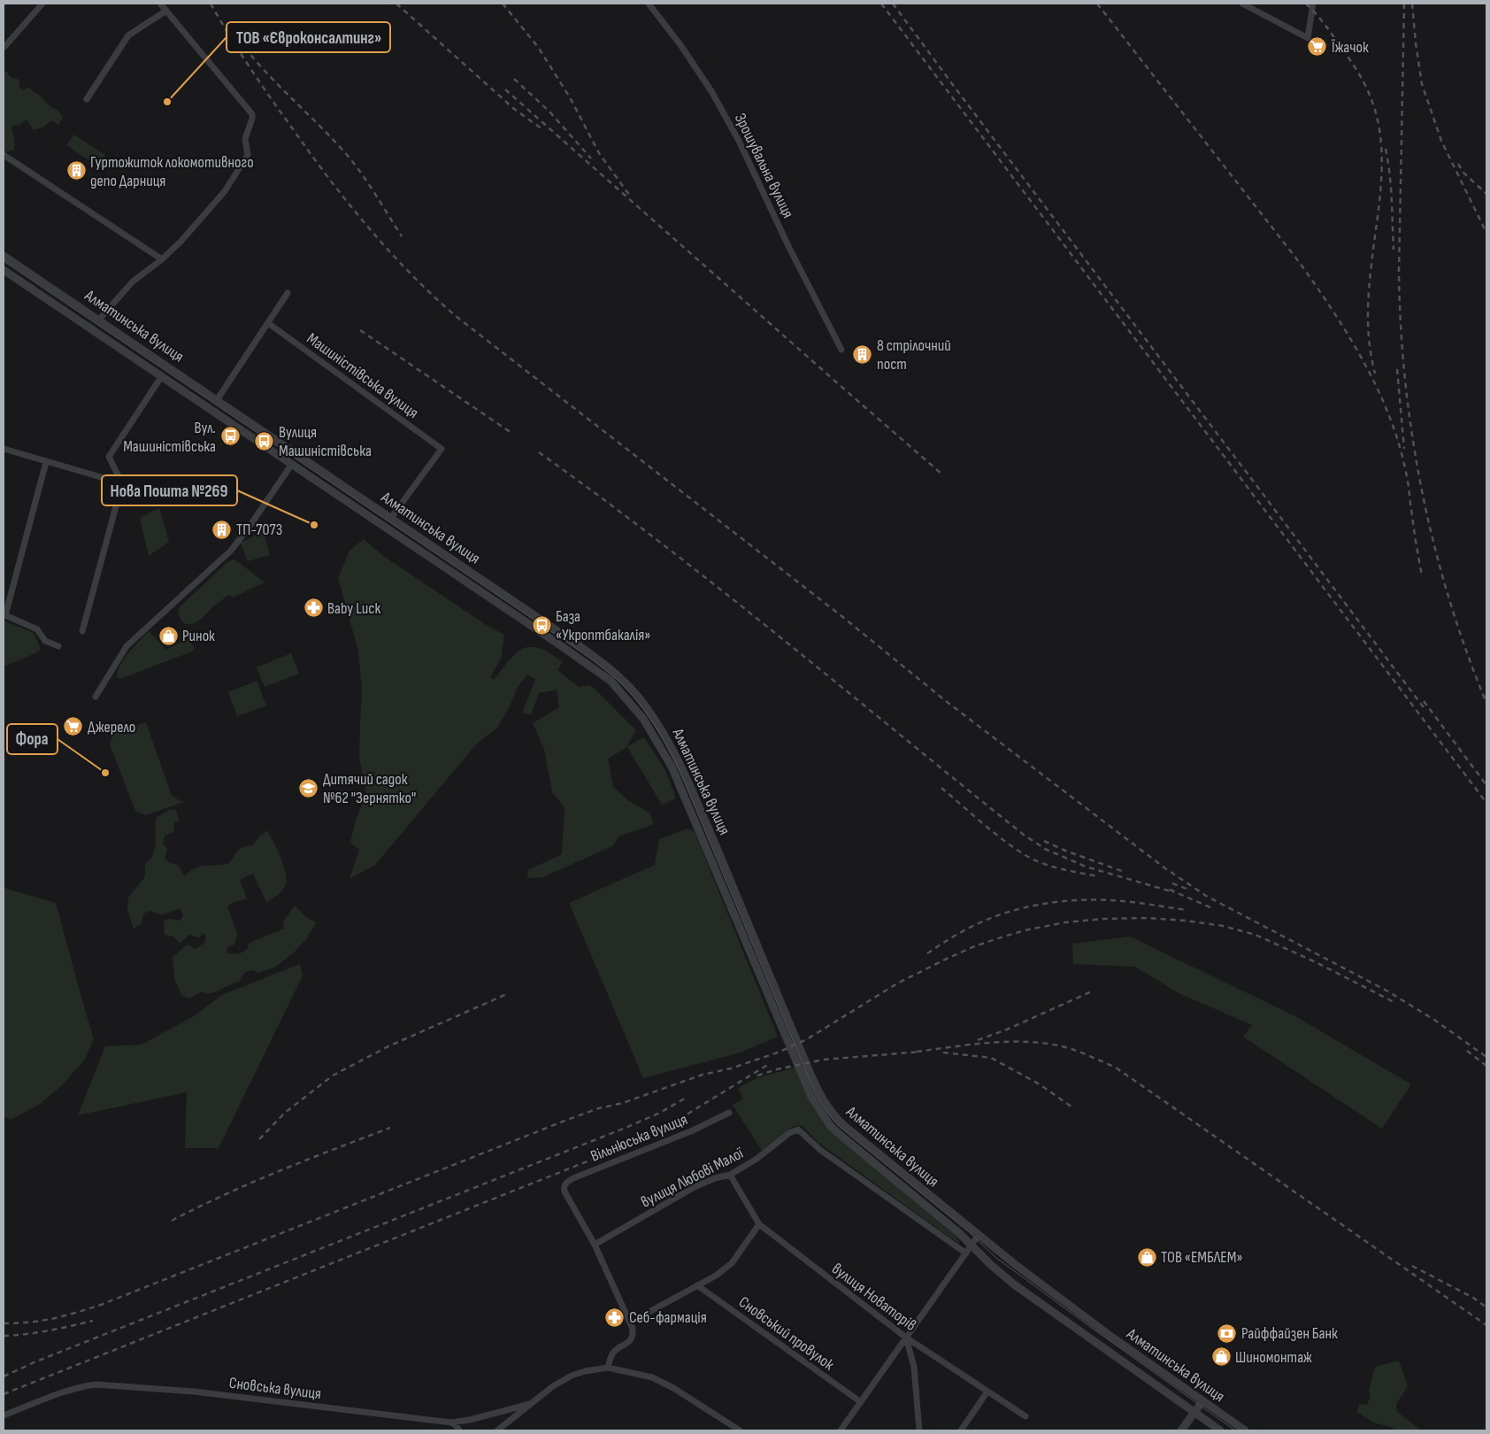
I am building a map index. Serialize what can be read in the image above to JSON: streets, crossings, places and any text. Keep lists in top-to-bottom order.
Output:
{
  "streets": {
    "street": [
      "Зрошувальна вулиця",
      "Алматинська вулиця",
      "Машиністівська вулиця",
      "Вільнюська вулиця",
      "вулиця Любові Малої",
      "вулиця Новаторів",
      "Сновський провулок",
      "Сновська вулиця"
    ]
  },
  "crossings": [
    ["Алматинська вулиця", "Машиністівська вулиця"],
    ["Вільнюська вулиця", "вулиця Любові Малої"],
    ["вулиця Любові Малої", "вулиця Новаторів"]
  ],
  "places": {
    "supermarket": ["Їжачок", "Джерело"],
    "other": ["ТОВ «Євроконсалтинг»", "Нова Пошта №269", "Фора"],
    "building": ["Гуртожиток локомотивного депо Дарниця", "8 стрілочний пост", "ТП-7073"],
    "bus stop": ["Вул. Машиністівська", "Вулиця Машиністівська", "База «Укроптбакалія»"],
    "pharmacy": ["Baby Luck", "Себ-фармація"],
    "shop": ["Ринок", "ТОВ «ЕМБЛЕМ»", "Шиномонтаж"],
    "school or university": ["Дитячий садок №62 \"Зернятко\""],
    "bank": ["Райффайзен Банк"]
  }
}
